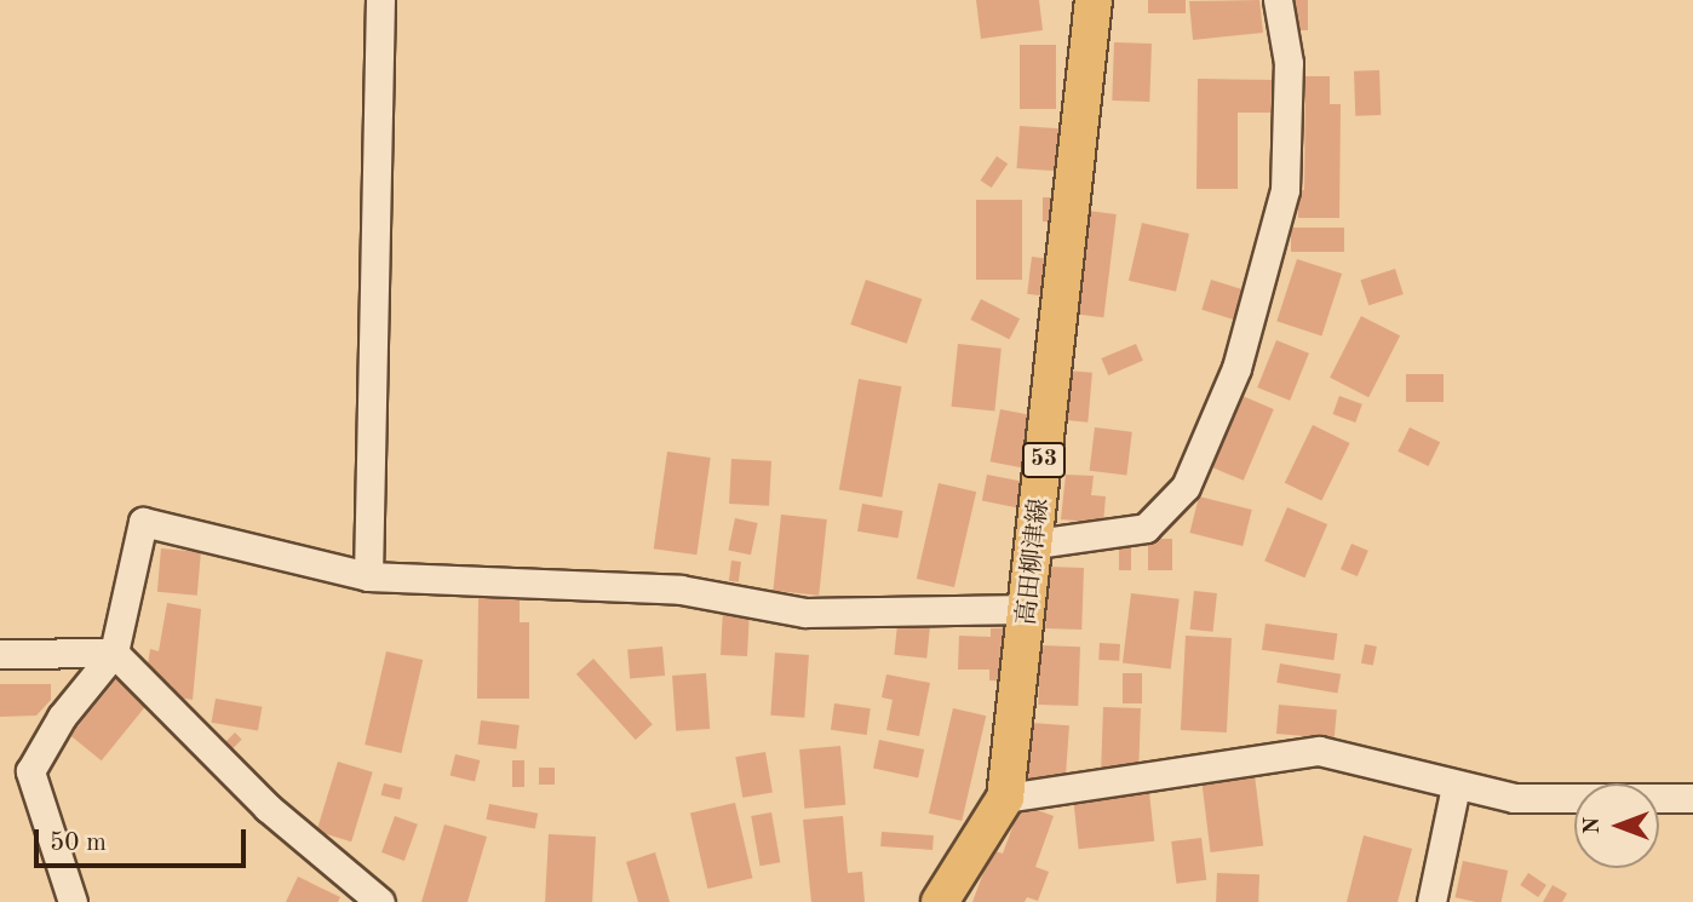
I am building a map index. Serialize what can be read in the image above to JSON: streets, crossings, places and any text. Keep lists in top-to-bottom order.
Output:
{
  "streets": {
    "main road": ["53", "高田柳津線"]
  },
  "scale_bar": "50 m",
  "north": "left"
}
